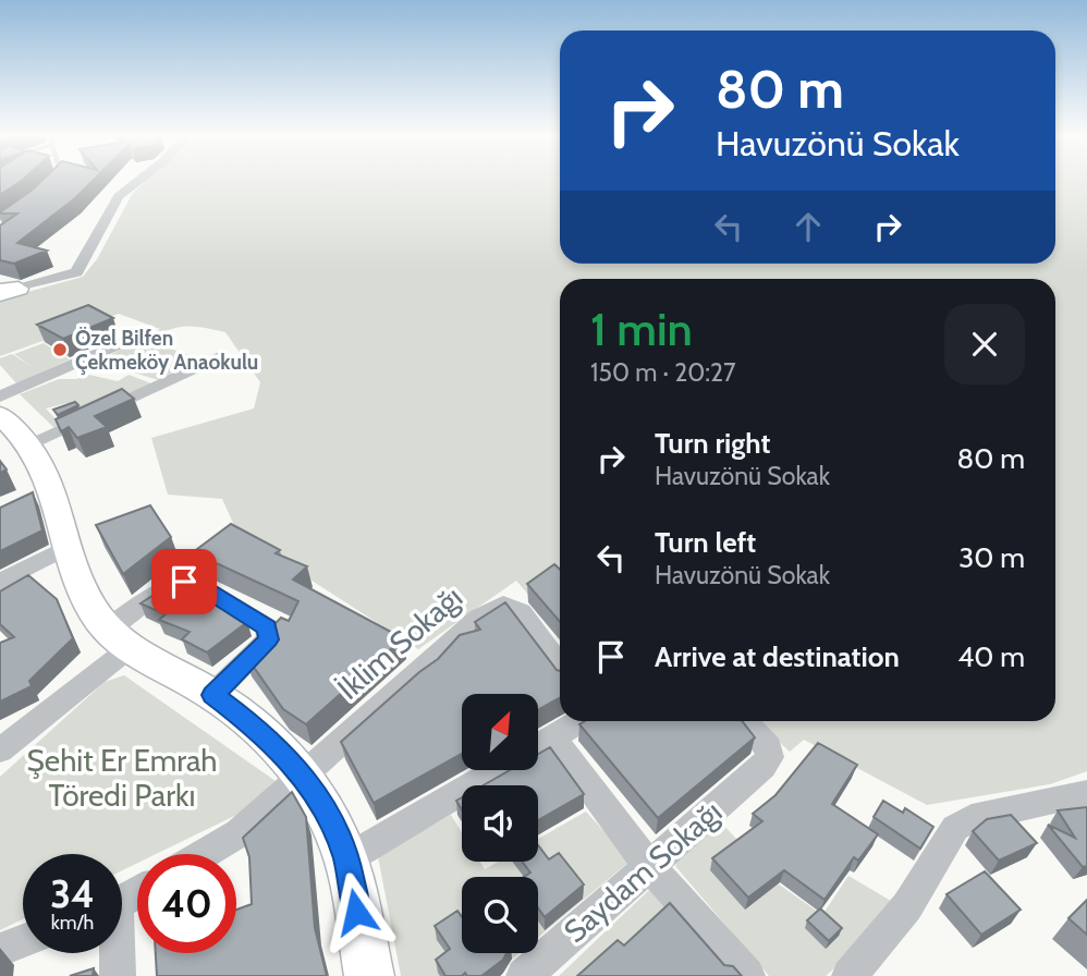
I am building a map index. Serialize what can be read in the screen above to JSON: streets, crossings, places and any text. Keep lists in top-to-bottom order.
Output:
{
  "streets": {
    "street": ["İklim Sokağı", "Saydam Sokağı"]
  },
  "parks": ["Şehit Er Emrah Töredi Parkı"],
  "places": ["Özel Bilfen Çekmeköy Anaokulu"],
  "north": "top right",
  "page": {
    "turn": ["80 m", "Havuzönü Sokak"],
    "heading": ["1 min", "150 m · 20:27"],
    "list": [
      {
        "name": "Turn right",
        "note": "Havuzönü Sokak",
        "value": "80 m"
      },
      {
        "name": "Turn left",
        "note": "Havuzönü Sokak",
        "value": "30 m"
      },
      {
        "name": "Arrive at destination",
        "value": "40 m"
      }
    ],
    "speed": "34 km/h",
    "limit": "40"
  }
}
